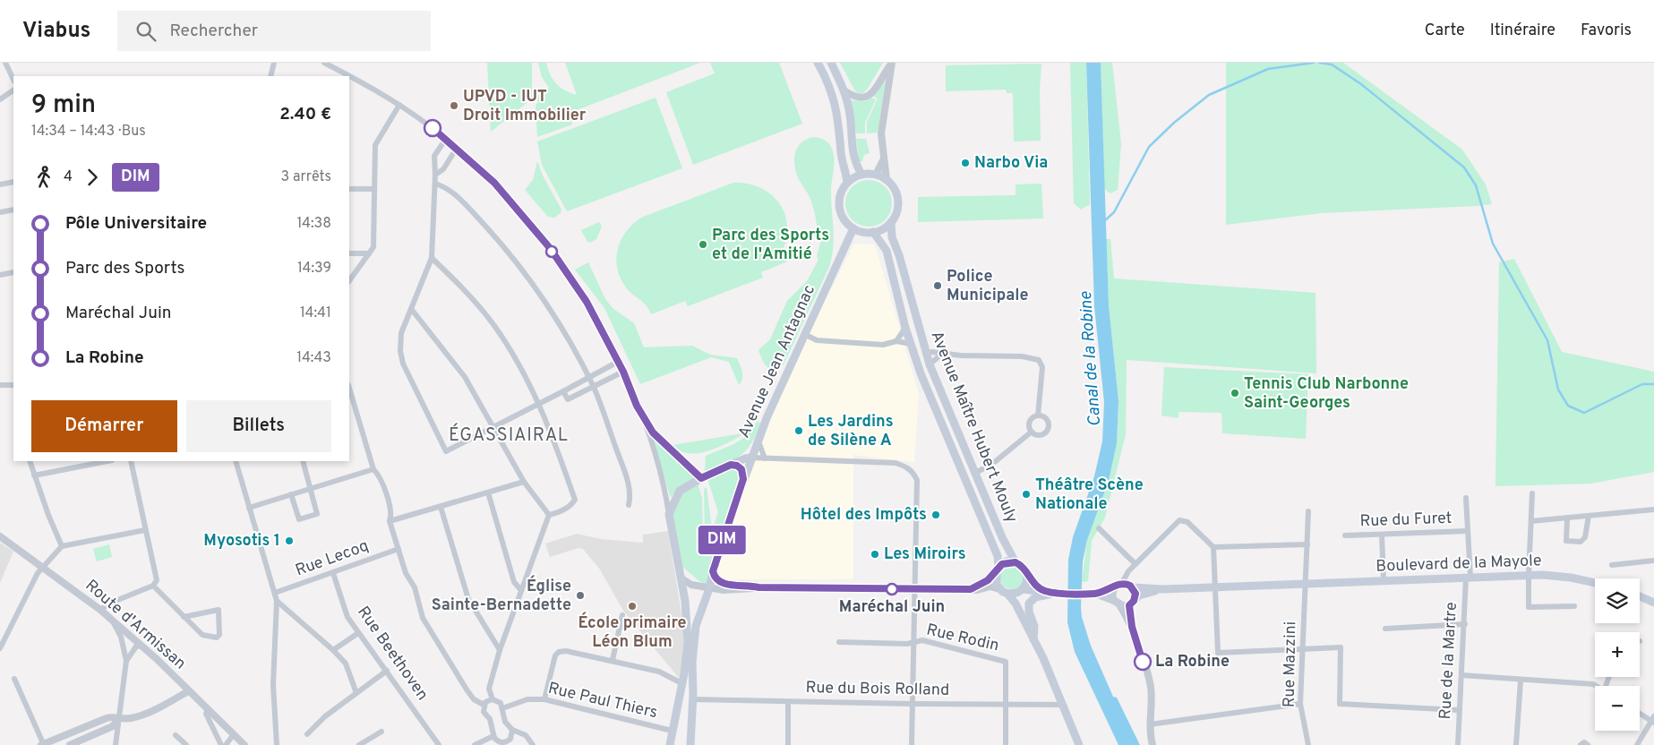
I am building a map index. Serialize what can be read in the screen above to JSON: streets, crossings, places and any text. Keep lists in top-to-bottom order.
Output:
{
  "streets": {
    "main road": ["Avenue Jean Antagnac", "Avenue Maître Hubert Mouly", "Boulevard de la Mayole"],
    "street": [
      "Rue du Furet",
      "Rue Lecoq",
      "Route d'Armissan",
      "Rue Rodin",
      "Rue Beethoven",
      "Rue de la Martre",
      "Rue Mazzini",
      "Rue du Bois Rolland",
      "Rue Paul Thiers"
    ]
  },
  "crossings": [
    ["Avenue Jean Antagnac", "Avenue Maître Hubert Mouly"],
    ["Avenue Jean Antagnac", "Rue du Bois Rolland"],
    ["Rue du Furet", "Rue de la Martre"],
    ["Rue Lecoq", "Rue Beethoven"],
    ["Boulevard de la Mayole", "Rue de la Martre"],
    ["Boulevard de la Mayole", "Rue Mazzini"],
    ["Rue Rodin", "Rue du Bois Rolland"]
  ],
  "districts": ["ÉGASSIAIRAL"],
  "water": ["Canal de la Robine"],
  "places": [
    "UPVD - IUT Droit Immobilier",
    "Narbo Via",
    "Parc des Sports et de l'Amitié",
    "Police Municipale",
    "Tennis Club Narbonne Saint-Georges",
    "Les Jardins de Silène A",
    "Théâtre Scène Nationale",
    "Hôtel des Impôts",
    "Myosotis 1",
    "Les Miroirs",
    "Maréchal Juin",
    "Église Sainte-Bernadette",
    "École primaire Léon Blum",
    "La Robine"
  ],
  "lines": ["bus line DIM"],
  "page": {
    "header": "Viabus",
    "search": "Rechercher",
    "nav": ["Carte", "Itinéraire", "Favoris"],
    "on_map": "DIM",
    "heading": ["9 min", "14:34 – 14:43 · Bus", "2.40 €"],
    "legs": ["4", "DIM", "3 arrêts"],
    "list": [
      {
        "name": "Pôle Universitaire",
        "value": "14:38"
      },
      {
        "name": "Parc des Sports",
        "value": "14:39"
      },
      {
        "name": "Maréchal Juin",
        "value": "14:41"
      },
      {
        "name": "La Robine",
        "value": "14:43"
      }
    ],
    "buttons": ["Démarrer", "Billets"],
    "map_buttons": ["+", "−"]
  }
}
